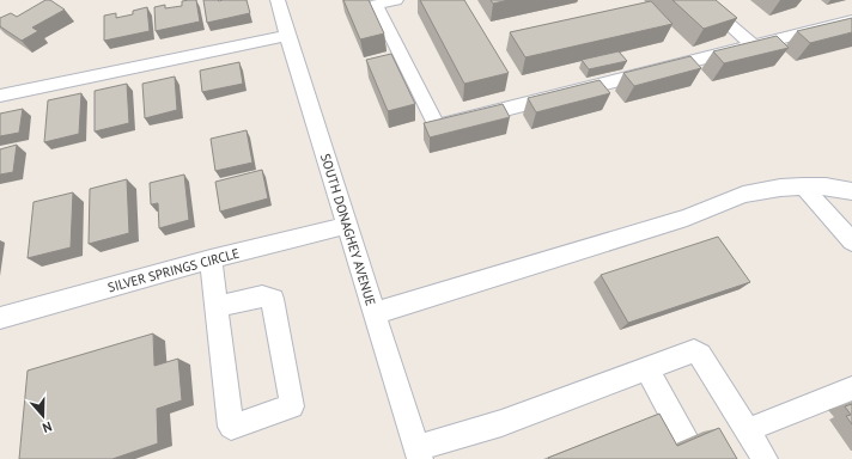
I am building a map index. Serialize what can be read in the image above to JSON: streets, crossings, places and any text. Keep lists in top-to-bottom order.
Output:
{
  "streets": {
    "street": ["SOUTH DONAGHEY AVENUE", "SILVER SPRINGS CIRCLE"]
  },
  "crossings": [
    ["SOUTH DONAGHEY AVENUE", "SILVER SPRINGS CIRCLE"]
  ],
  "north": "bottom"
}
